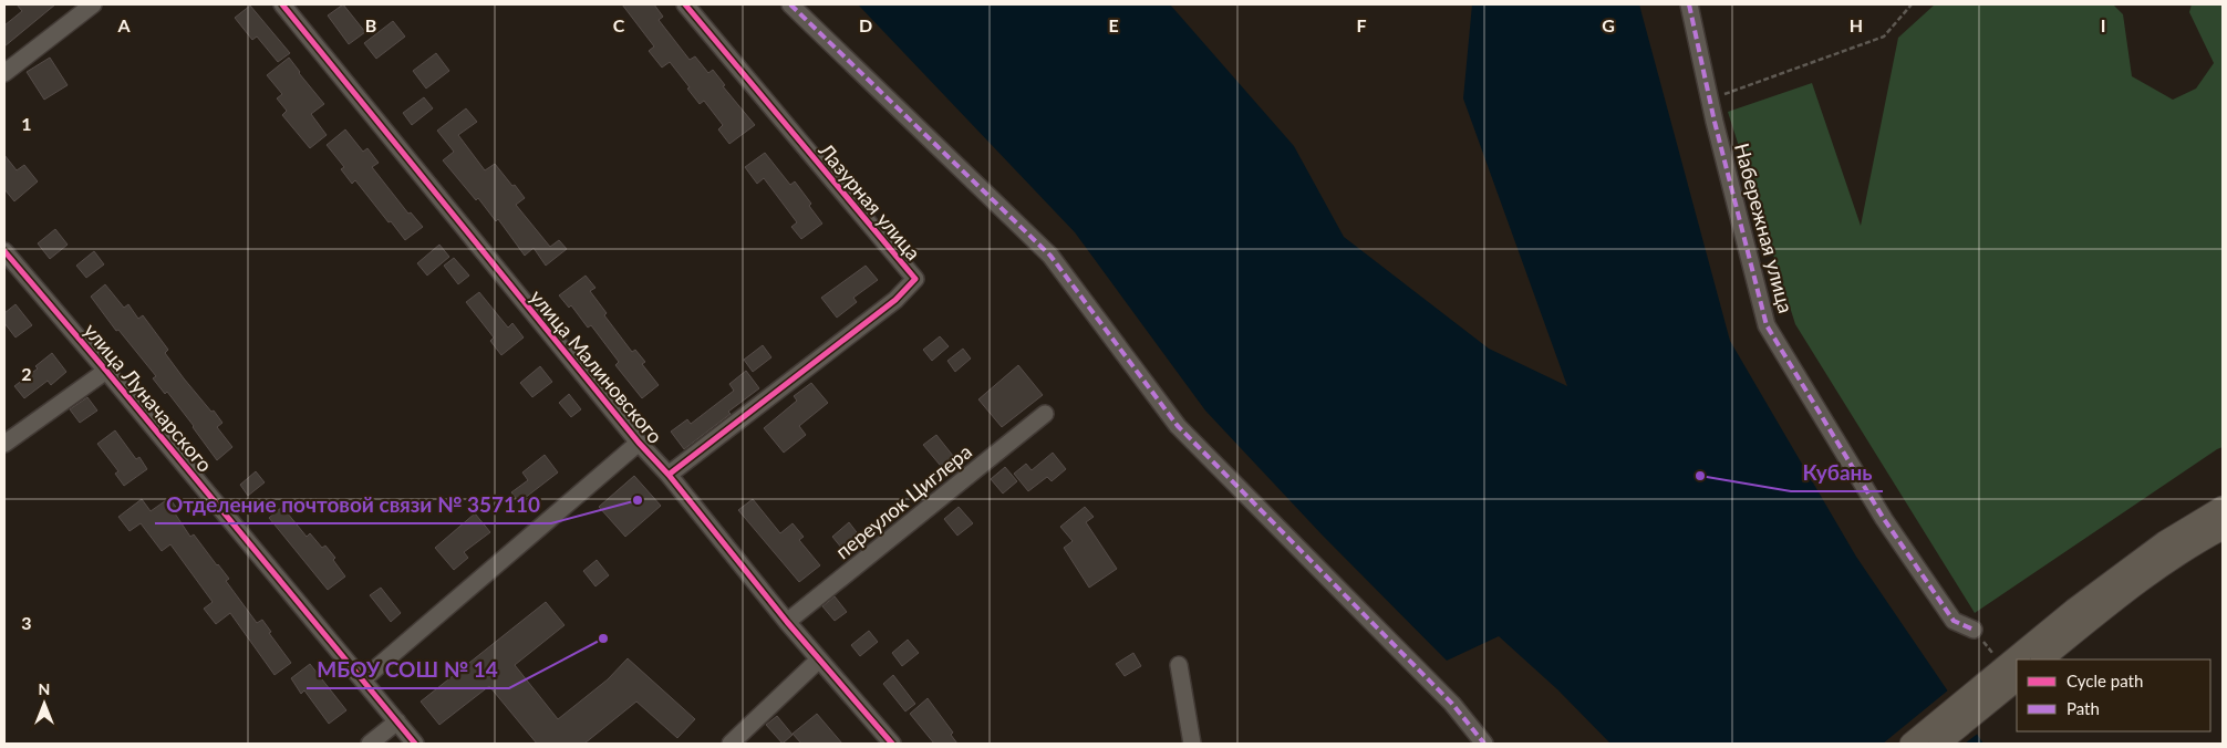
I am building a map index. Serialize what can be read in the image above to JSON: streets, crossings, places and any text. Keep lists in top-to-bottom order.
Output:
{
  "streets": {
    "street": [
      "Лазурная улица",
      "Набережная улица",
      "улица Малиновского",
      "улица Луначарского",
      "переулок Циглера"
    ]
  },
  "crossings": [
    ["Лазурная улица", "улица Малиновского"],
    ["улица Малиновского", "переулок Циглера"]
  ],
  "places": ["Кубань", "Отделение почтовой связи № 357110", "МБОУ СОШ № 14"],
  "legend": ["Cycle path", "Path"],
  "north": "top",
  "grid": {
    "columns": [
      "A",
      "B",
      "C",
      "D",
      "E",
      "F",
      "G",
      "H",
      "I"
    ],
    "rows": ["1", "2", "3"]
  }
}
